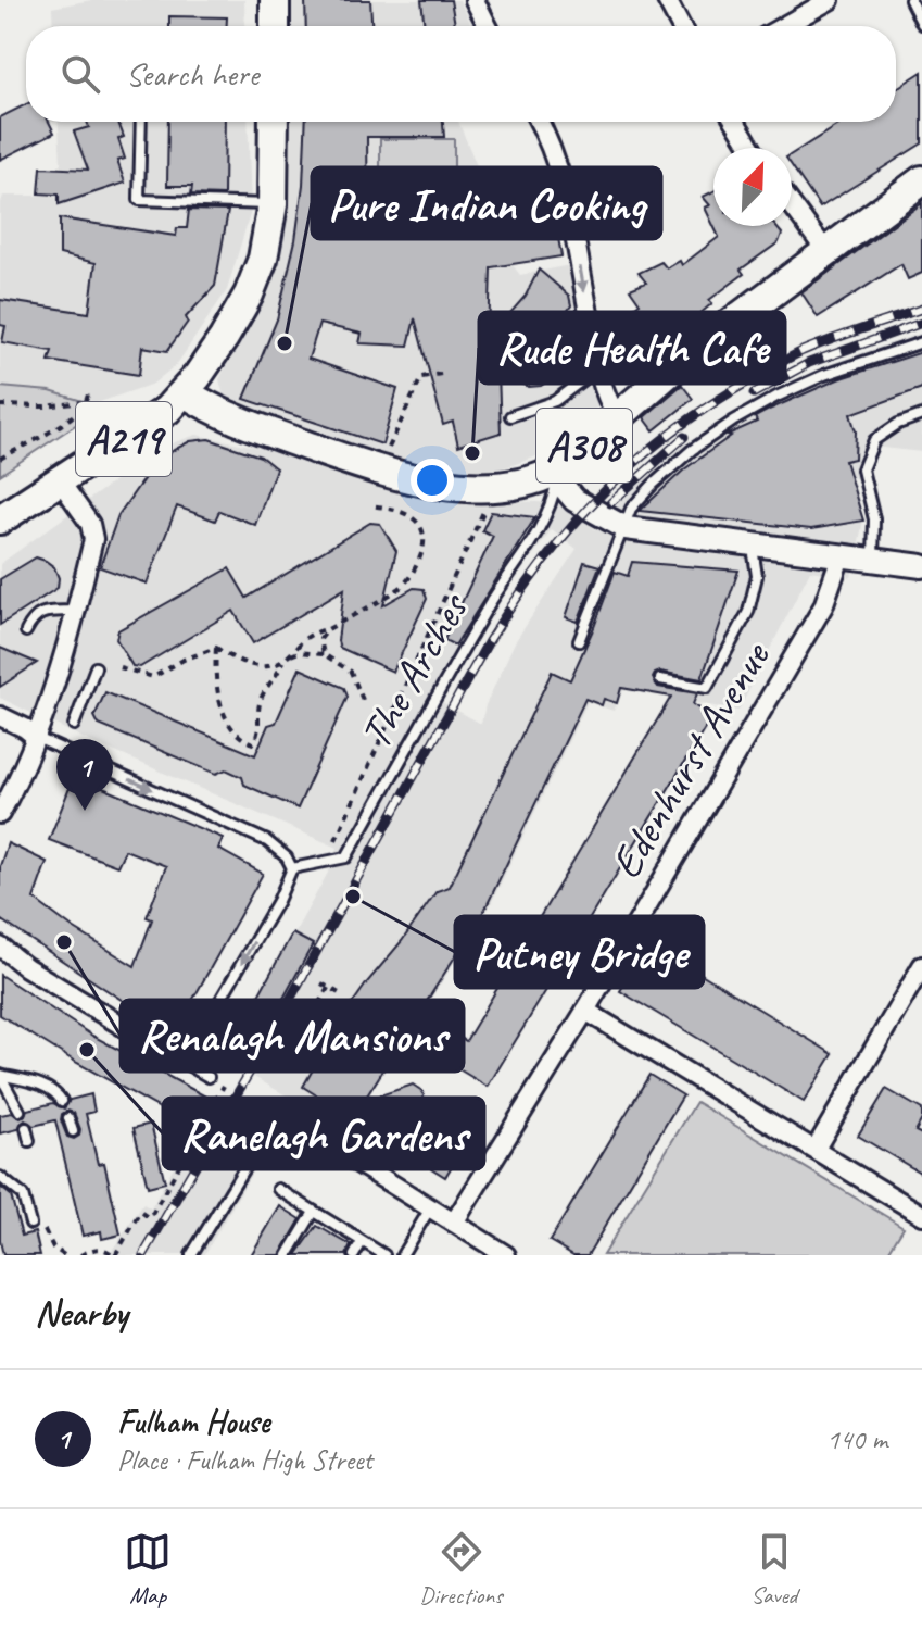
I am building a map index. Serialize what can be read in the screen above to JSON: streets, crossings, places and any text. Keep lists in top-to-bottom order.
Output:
{
  "streets": {
    "main road": ["A219", "A308"],
    "street": ["Edenhurst Avenue"],
    "lane": ["The Arches"]
  },
  "crossings": [
    ["A219", "A308"],
    ["A308", "The Arches"]
  ],
  "places": [
    "Pure Indian Cooking",
    "Rude Health Cafe",
    "Putney Bridge",
    "Renalagh Mansions",
    "Ranelagh Gardens"
  ],
  "north": "top right",
  "page": {
    "search": "Search here",
    "pins": "1",
    "heading": "Nearby",
    "list": [
      {
        "mark": "1",
        "name": "Fulham House",
        "note": "Place · Fulham High Street",
        "value": "140 m"
      }
    ],
    "nav": ["Map", "Directions", "Saved"]
  }
}
